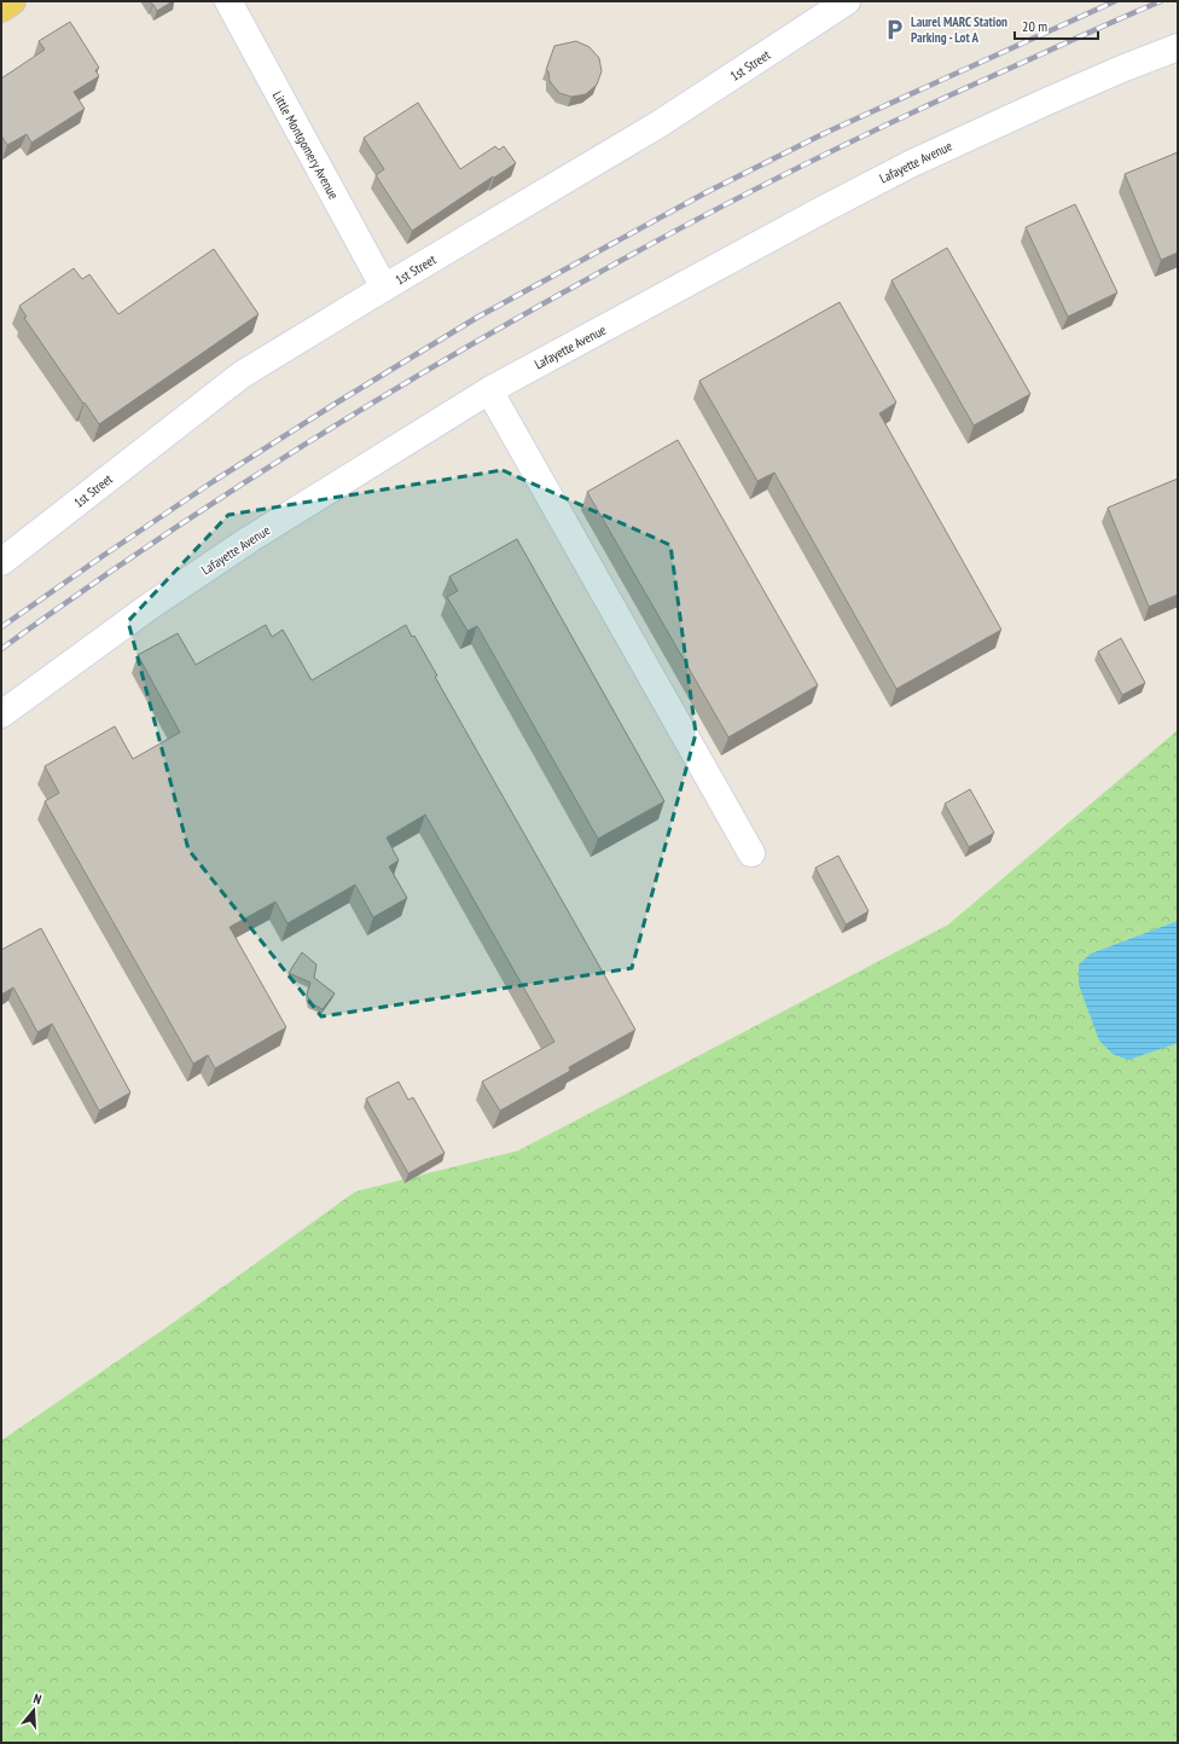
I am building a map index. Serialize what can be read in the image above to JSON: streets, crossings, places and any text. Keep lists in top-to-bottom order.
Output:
{
  "streets": {
    "street": ["1st Street", "Little Montgomery Avenue", "Lafayette Avenue"]
  },
  "crossings": [
    ["1st Street", "Little Montgomery Avenue"]
  ],
  "places": {
    "parking": ["Laurel MARC Station Parking - Lot A"]
  },
  "scale_bar": "20 m",
  "north": "top"
}
